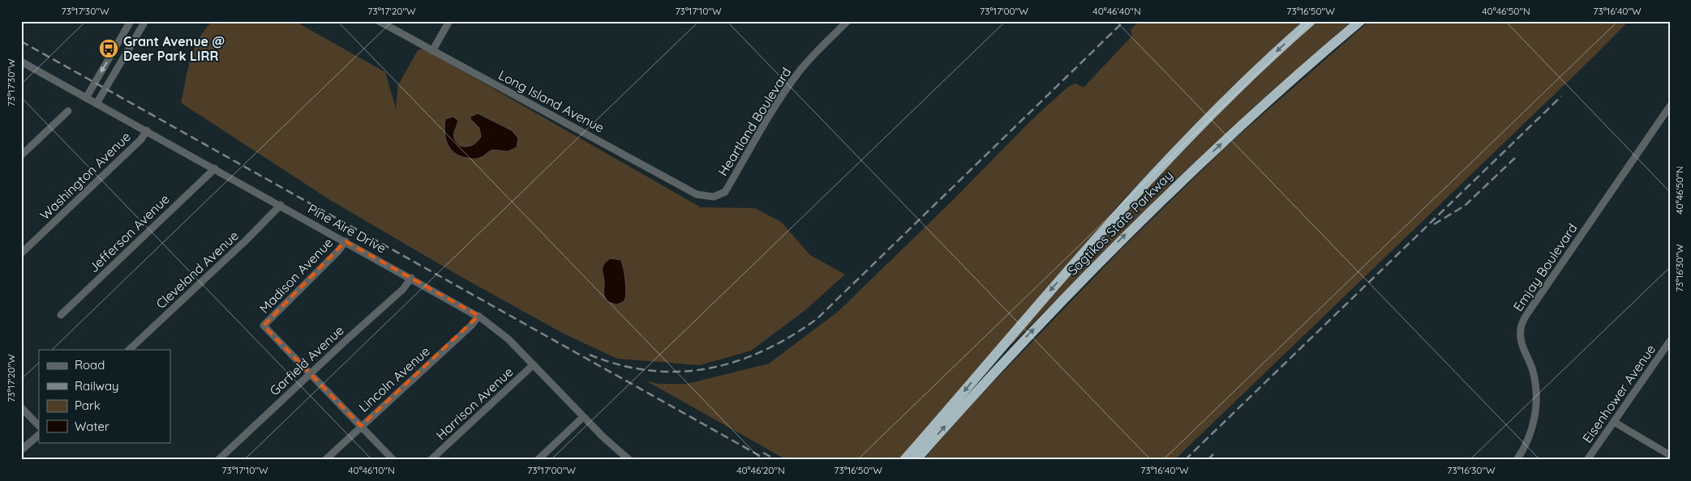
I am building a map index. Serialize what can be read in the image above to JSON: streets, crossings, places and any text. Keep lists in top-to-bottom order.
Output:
{
  "streets": {
    "highway": ["Sagtikos State Parkway"],
    "street": [
      "Long Island Avenue",
      "Heartland Boulevard",
      "Washington Avenue",
      "Pine Aire Drive",
      "Jefferson Avenue",
      "Emjay Boulevard",
      "Cleveland Avenue",
      "Madison Avenue",
      "Garfield Avenue",
      "Lincoln Avenue",
      "Eisenhower Avenue",
      "Harrison Avenue"
    ]
  },
  "crossings": [
    ["Long Island Avenue", "Heartland Boulevard"],
    ["Washington Avenue", "Pine Aire Drive"],
    ["Pine Aire Drive", "Jefferson Avenue"],
    ["Pine Aire Drive", "Cleveland Avenue"],
    ["Pine Aire Drive", "Madison Avenue"],
    ["Pine Aire Drive", "Garfield Avenue"],
    ["Pine Aire Drive", "Lincoln Avenue"],
    ["Pine Aire Drive", "Harrison Avenue"],
    ["Madison Avenue", "Garfield Avenue"]
  ],
  "places": {
    "bus stop": ["Grant Avenue @ Deer Park LIRR"]
  },
  "legend": [
    "Road",
    "Railway",
    "Park",
    "Water"
  ],
  "coordinates": [
    "73°17'30\"W",
    "73°17'20\"W",
    "73°17'10\"W",
    "73°17'00\"W",
    "40°46'40\"N",
    "73°16'50\"W",
    "40°46'50\"N",
    "73°16'40\"W",
    "73°16'30\"W",
    "40°46'10\"N",
    "40°46'20\"N"
  ]
}
